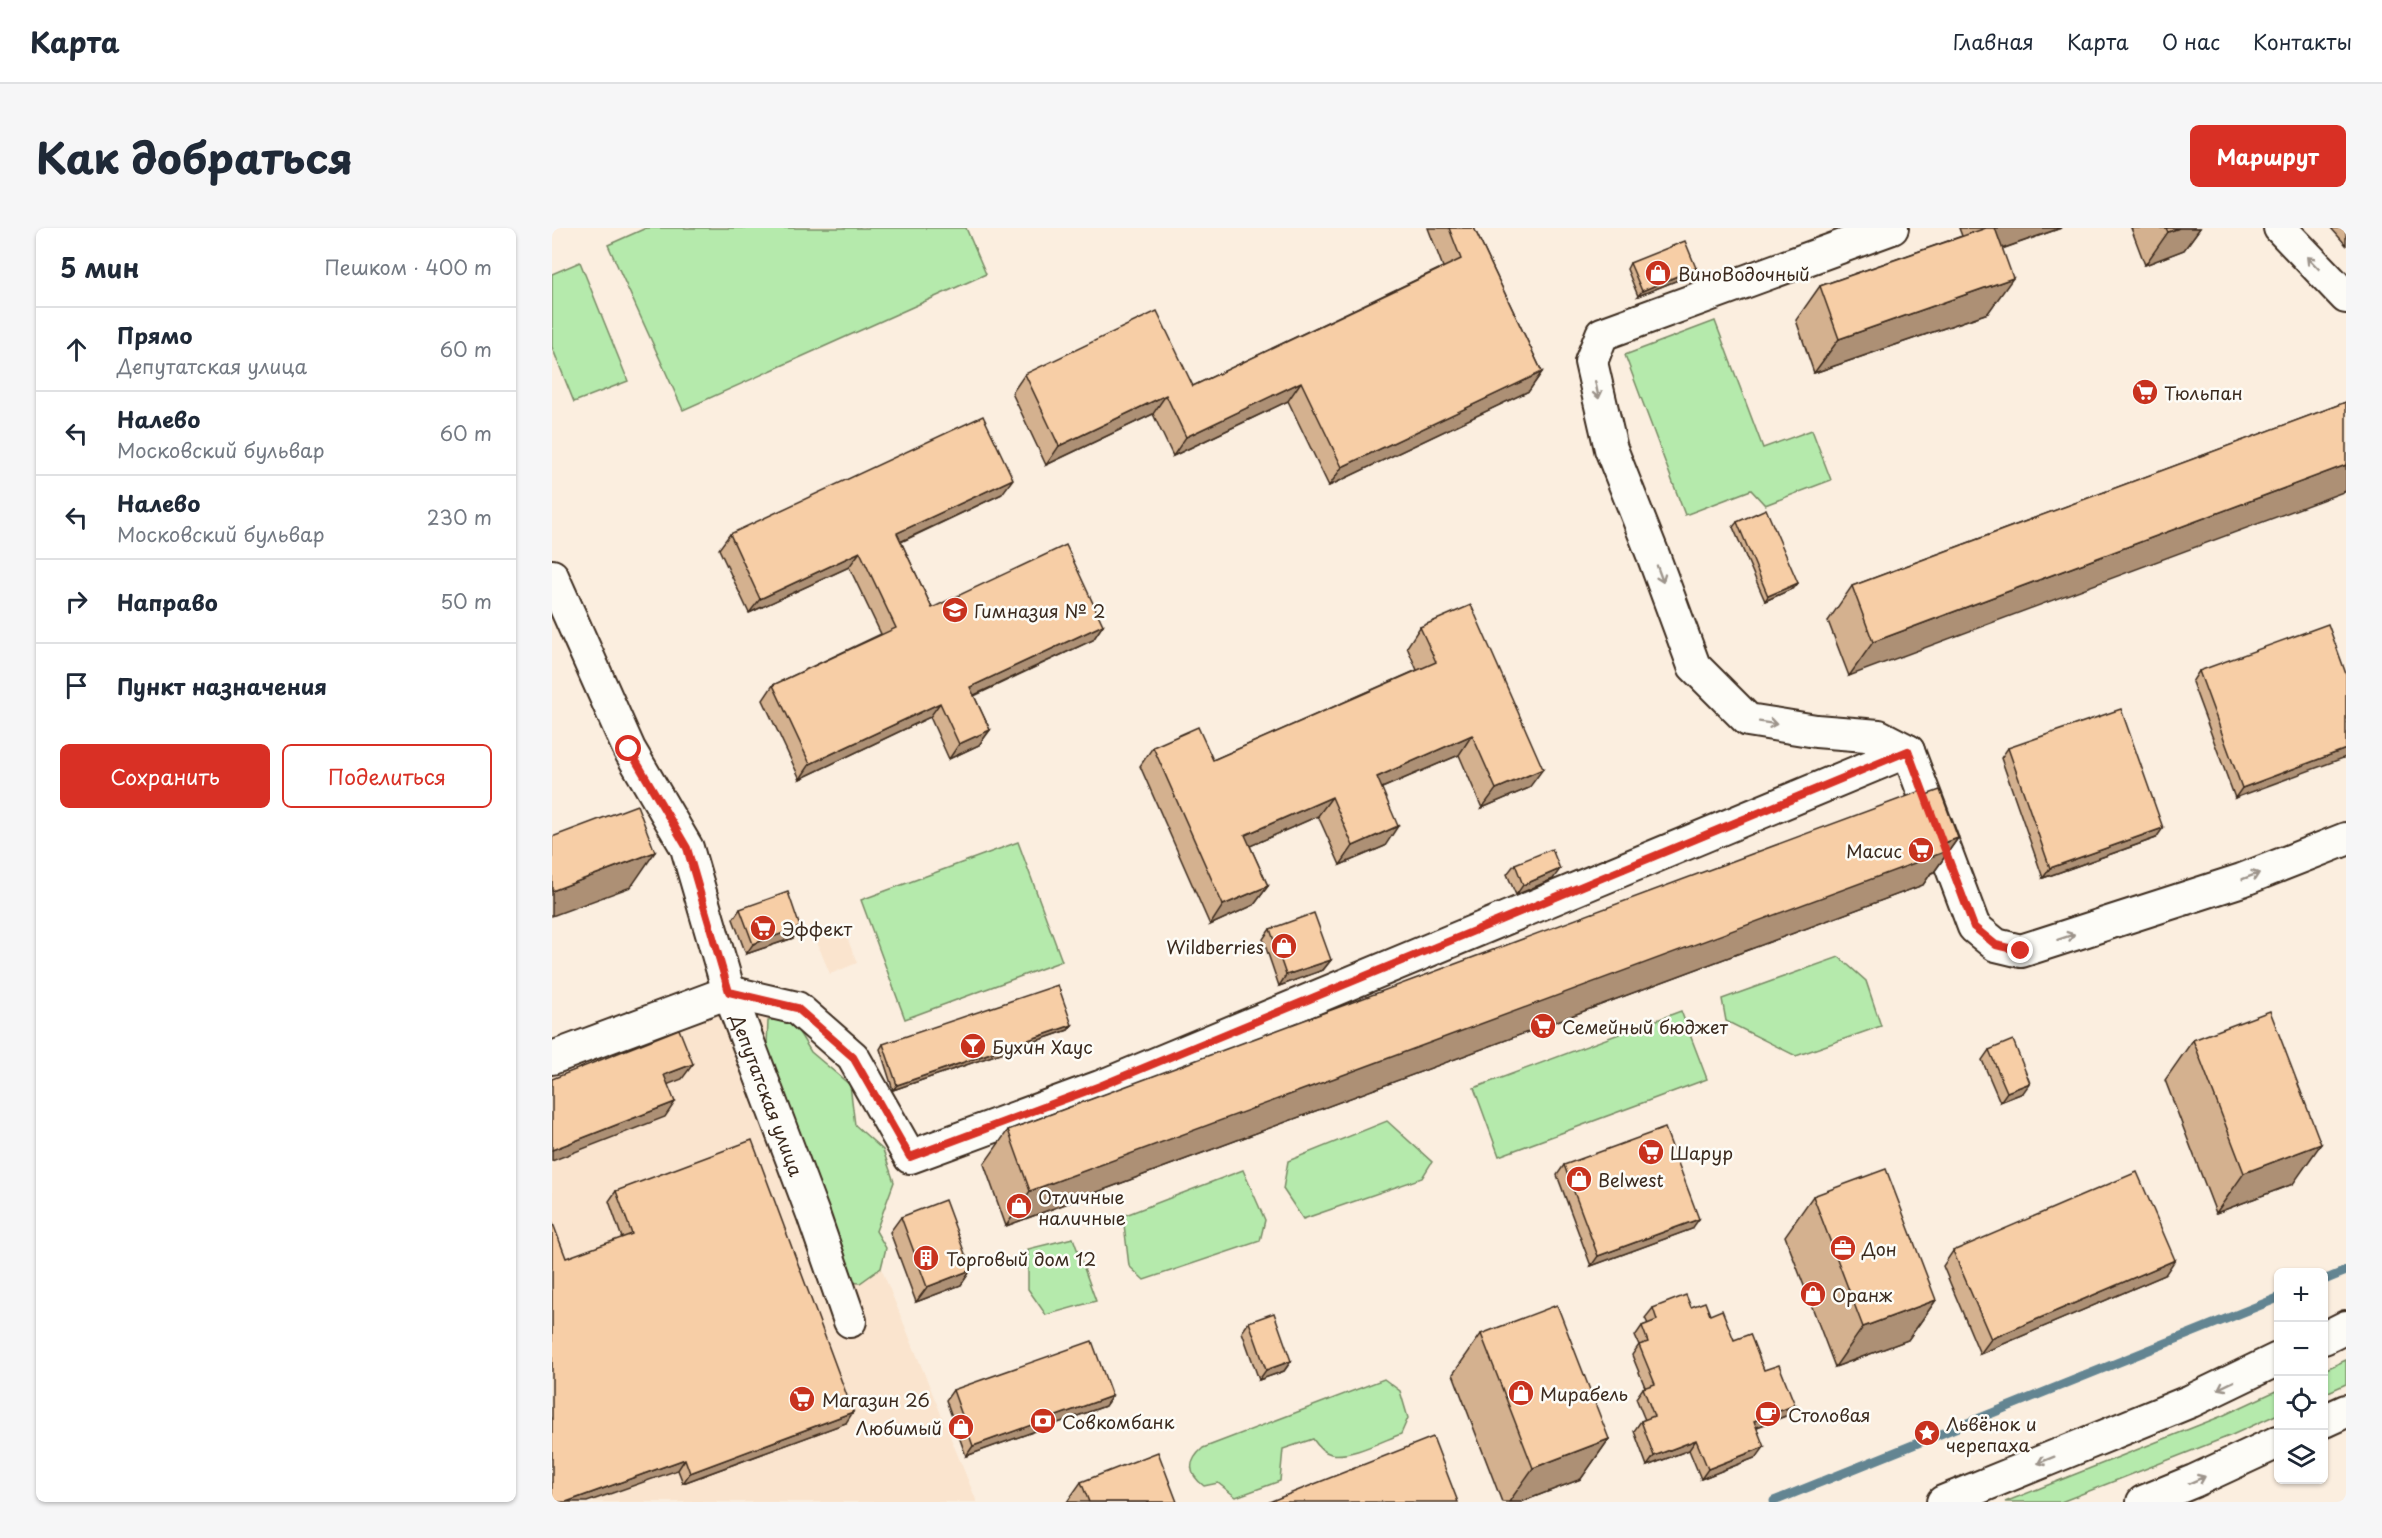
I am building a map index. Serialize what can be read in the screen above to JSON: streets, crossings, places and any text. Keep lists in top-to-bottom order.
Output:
{
  "streets": {
    "street": ["Депутатская улица"]
  },
  "places": {
    "shop": [
      "ВиноВодочный",
      "Wildberries",
      "Belwest",
      "Отличные наличные",
      "Оранж",
      "Мирабель",
      "Любимый"
    ],
    "supermarket": [
      "Тюльпан",
      "Масис",
      "Эффект",
      "Семейный бюджет",
      "Шарур",
      "Магазин 26"
    ],
    "school or university": ["Гимназия № 2"],
    "bar": ["Бухин Хаус"],
    "office": ["Дон"],
    "building": ["Торговый дом 12"],
    "cafe": ["Столовая"],
    "bank": ["Совкомбанк"],
    "place": ["Львёнок и черепаха"]
  },
  "page": {
    "header": "Карта",
    "nav": [
      "Главная",
      "Карта",
      "О нас",
      "Контакты"
    ],
    "title": "Как добраться",
    "buttons": [
      "Маршрут",
      ["Сохранить", "Поделиться"]
    ],
    "heading": ["5 мин", "Пешком · 400 m"],
    "list": [
      ["Прямо", "Депутатская улица", "60 m"],
      ["Налево", "Московский бульвар", "60 m"],
      ["Налево", "Московский бульвар", "230 m"],
      ["Направо", "50 m"],
      "Пункт назначения"
    ],
    "map_buttons": ["+", "−"]
  }
}
